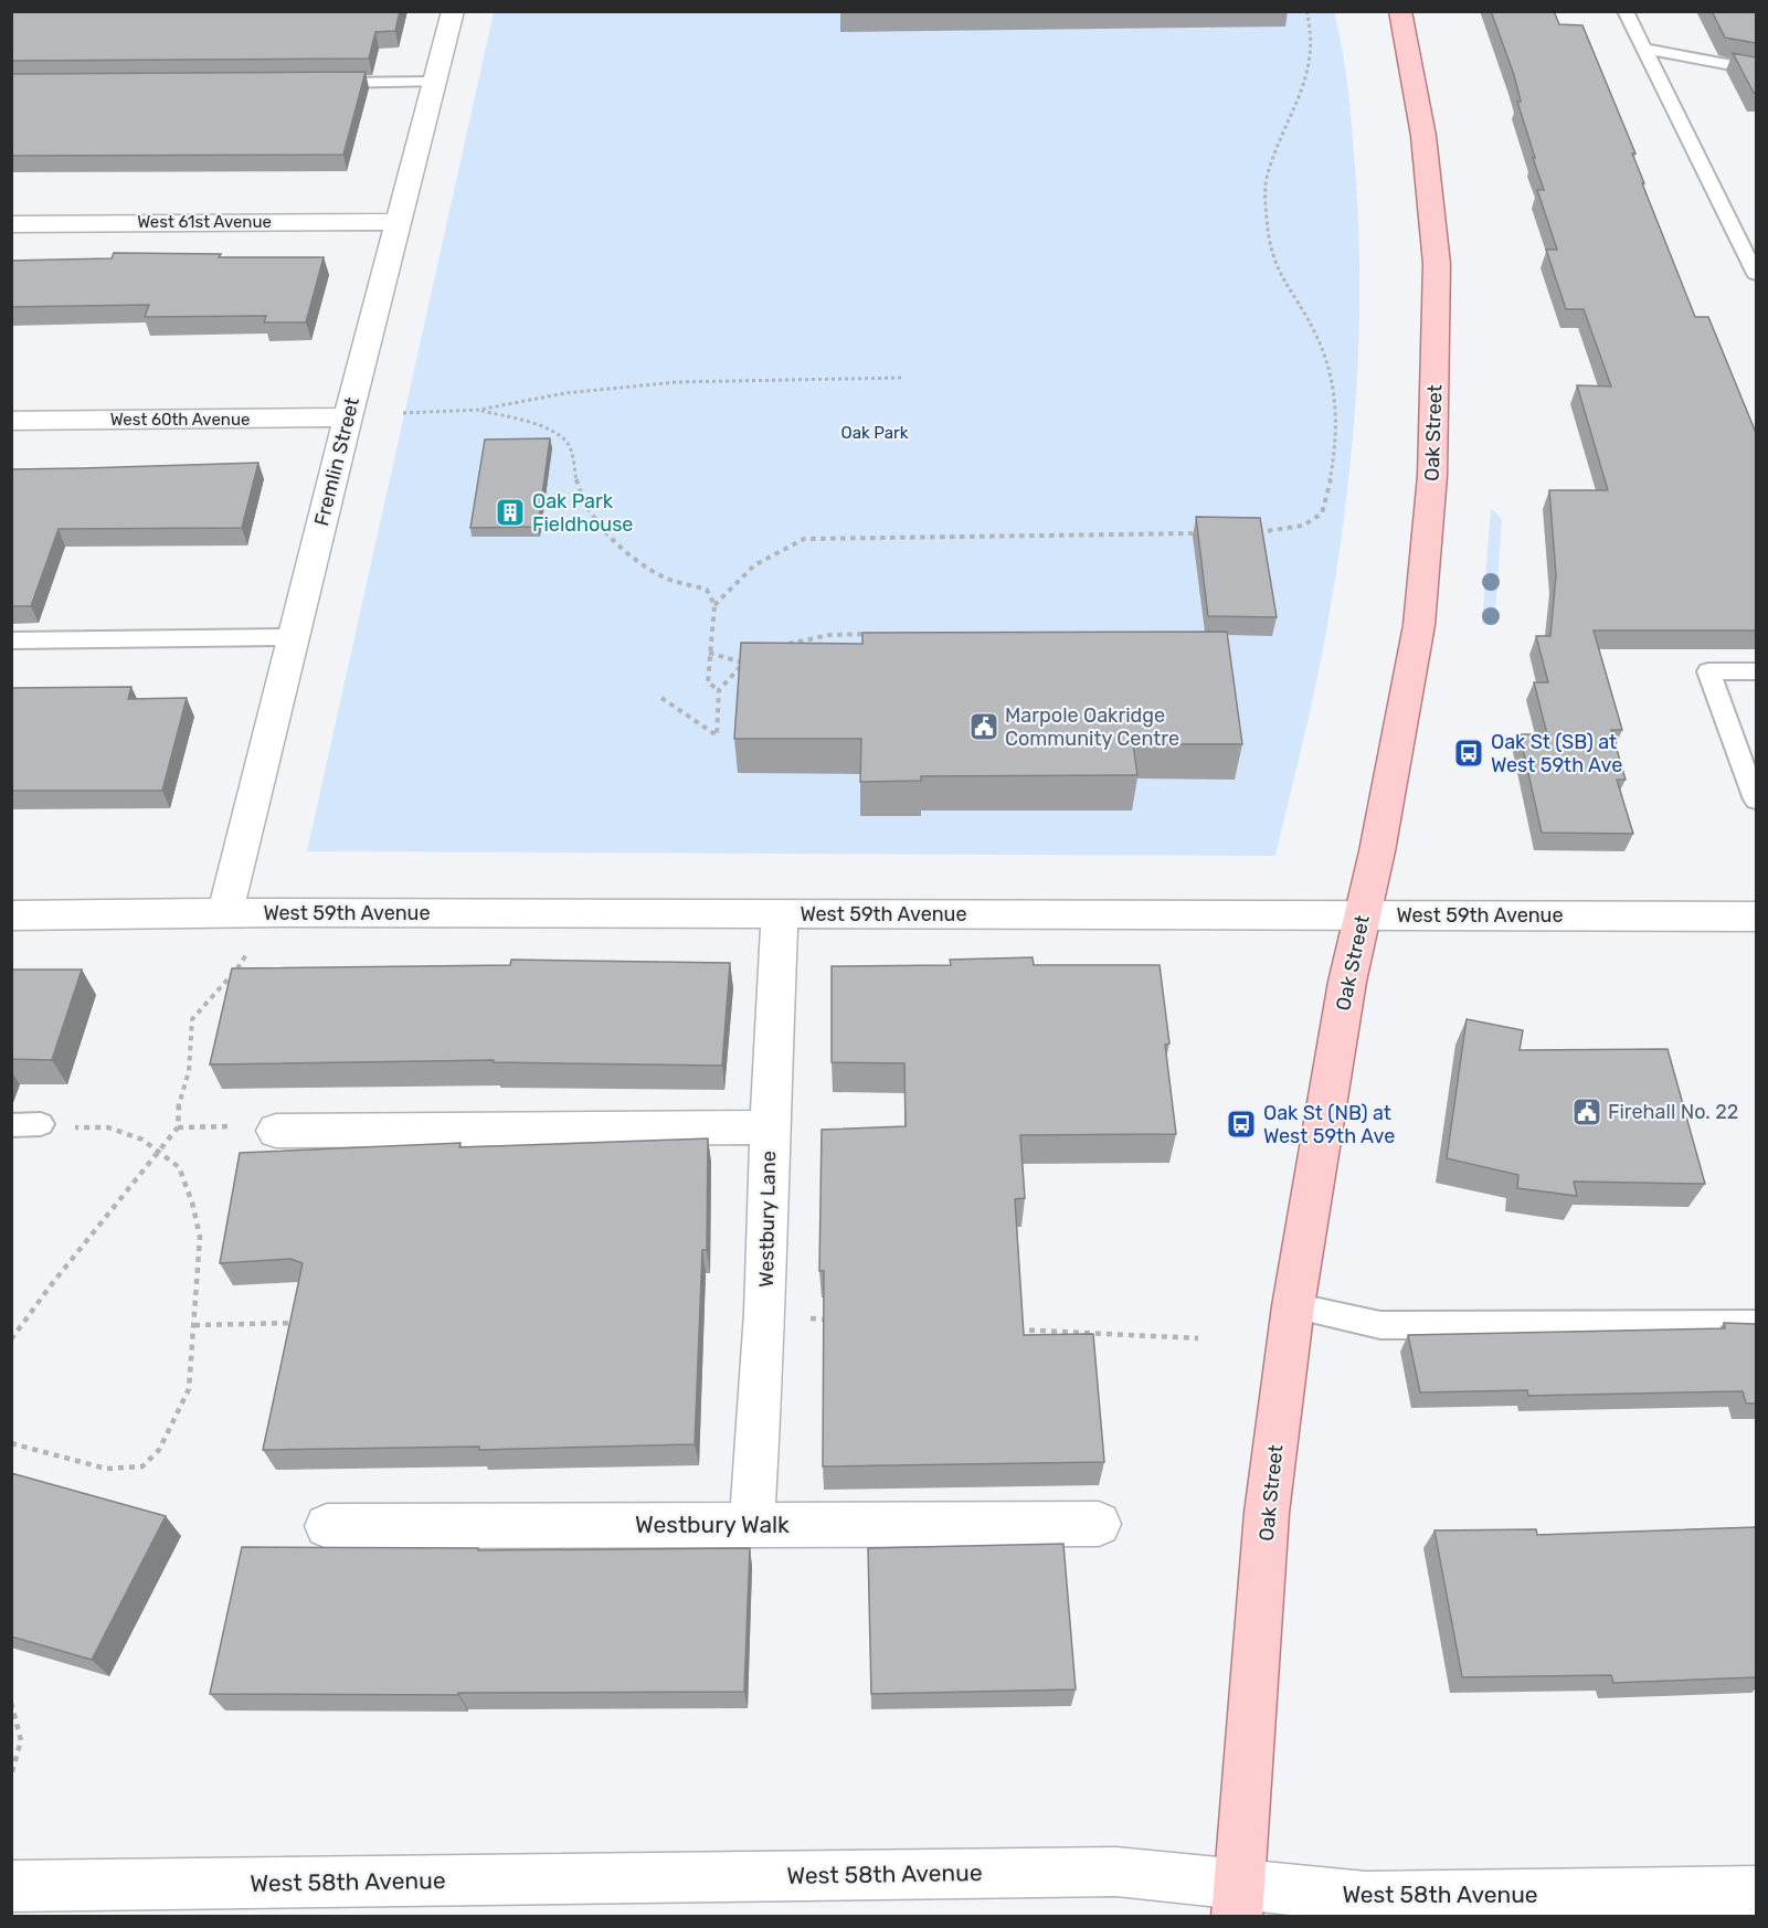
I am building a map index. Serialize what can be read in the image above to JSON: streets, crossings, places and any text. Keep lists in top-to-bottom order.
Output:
{
  "streets": {
    "main road": ["Oak Street"],
    "street": [
      "West 61st Avenue",
      "West 60th Avenue",
      "Fremlin Street",
      "West 59th Avenue",
      "Westbury Lane",
      "Westbury Walk",
      "West 58th Avenue"
    ]
  },
  "crossings": [
    ["West 61st Avenue", "Fremlin Street"],
    ["West 60th Avenue", "Fremlin Street"],
    ["Oak Street", "West 59th Avenue"],
    ["Oak Street", "West 58th Avenue"],
    ["Fremlin Street", "West 59th Avenue"],
    ["West 59th Avenue", "Westbury Lane"],
    ["Westbury Lane", "Westbury Walk"]
  ],
  "parks": ["Oak Park"],
  "places": {
    "building": ["Oak Park Fieldhouse"],
    "public building": ["Marpole Oakridge Community Centre", "Firehall No. 22"],
    "bus stop": ["Oak St (SB) at West 59th Ave", "Oak St (NB) at West 59th Ave"]
  }
}
